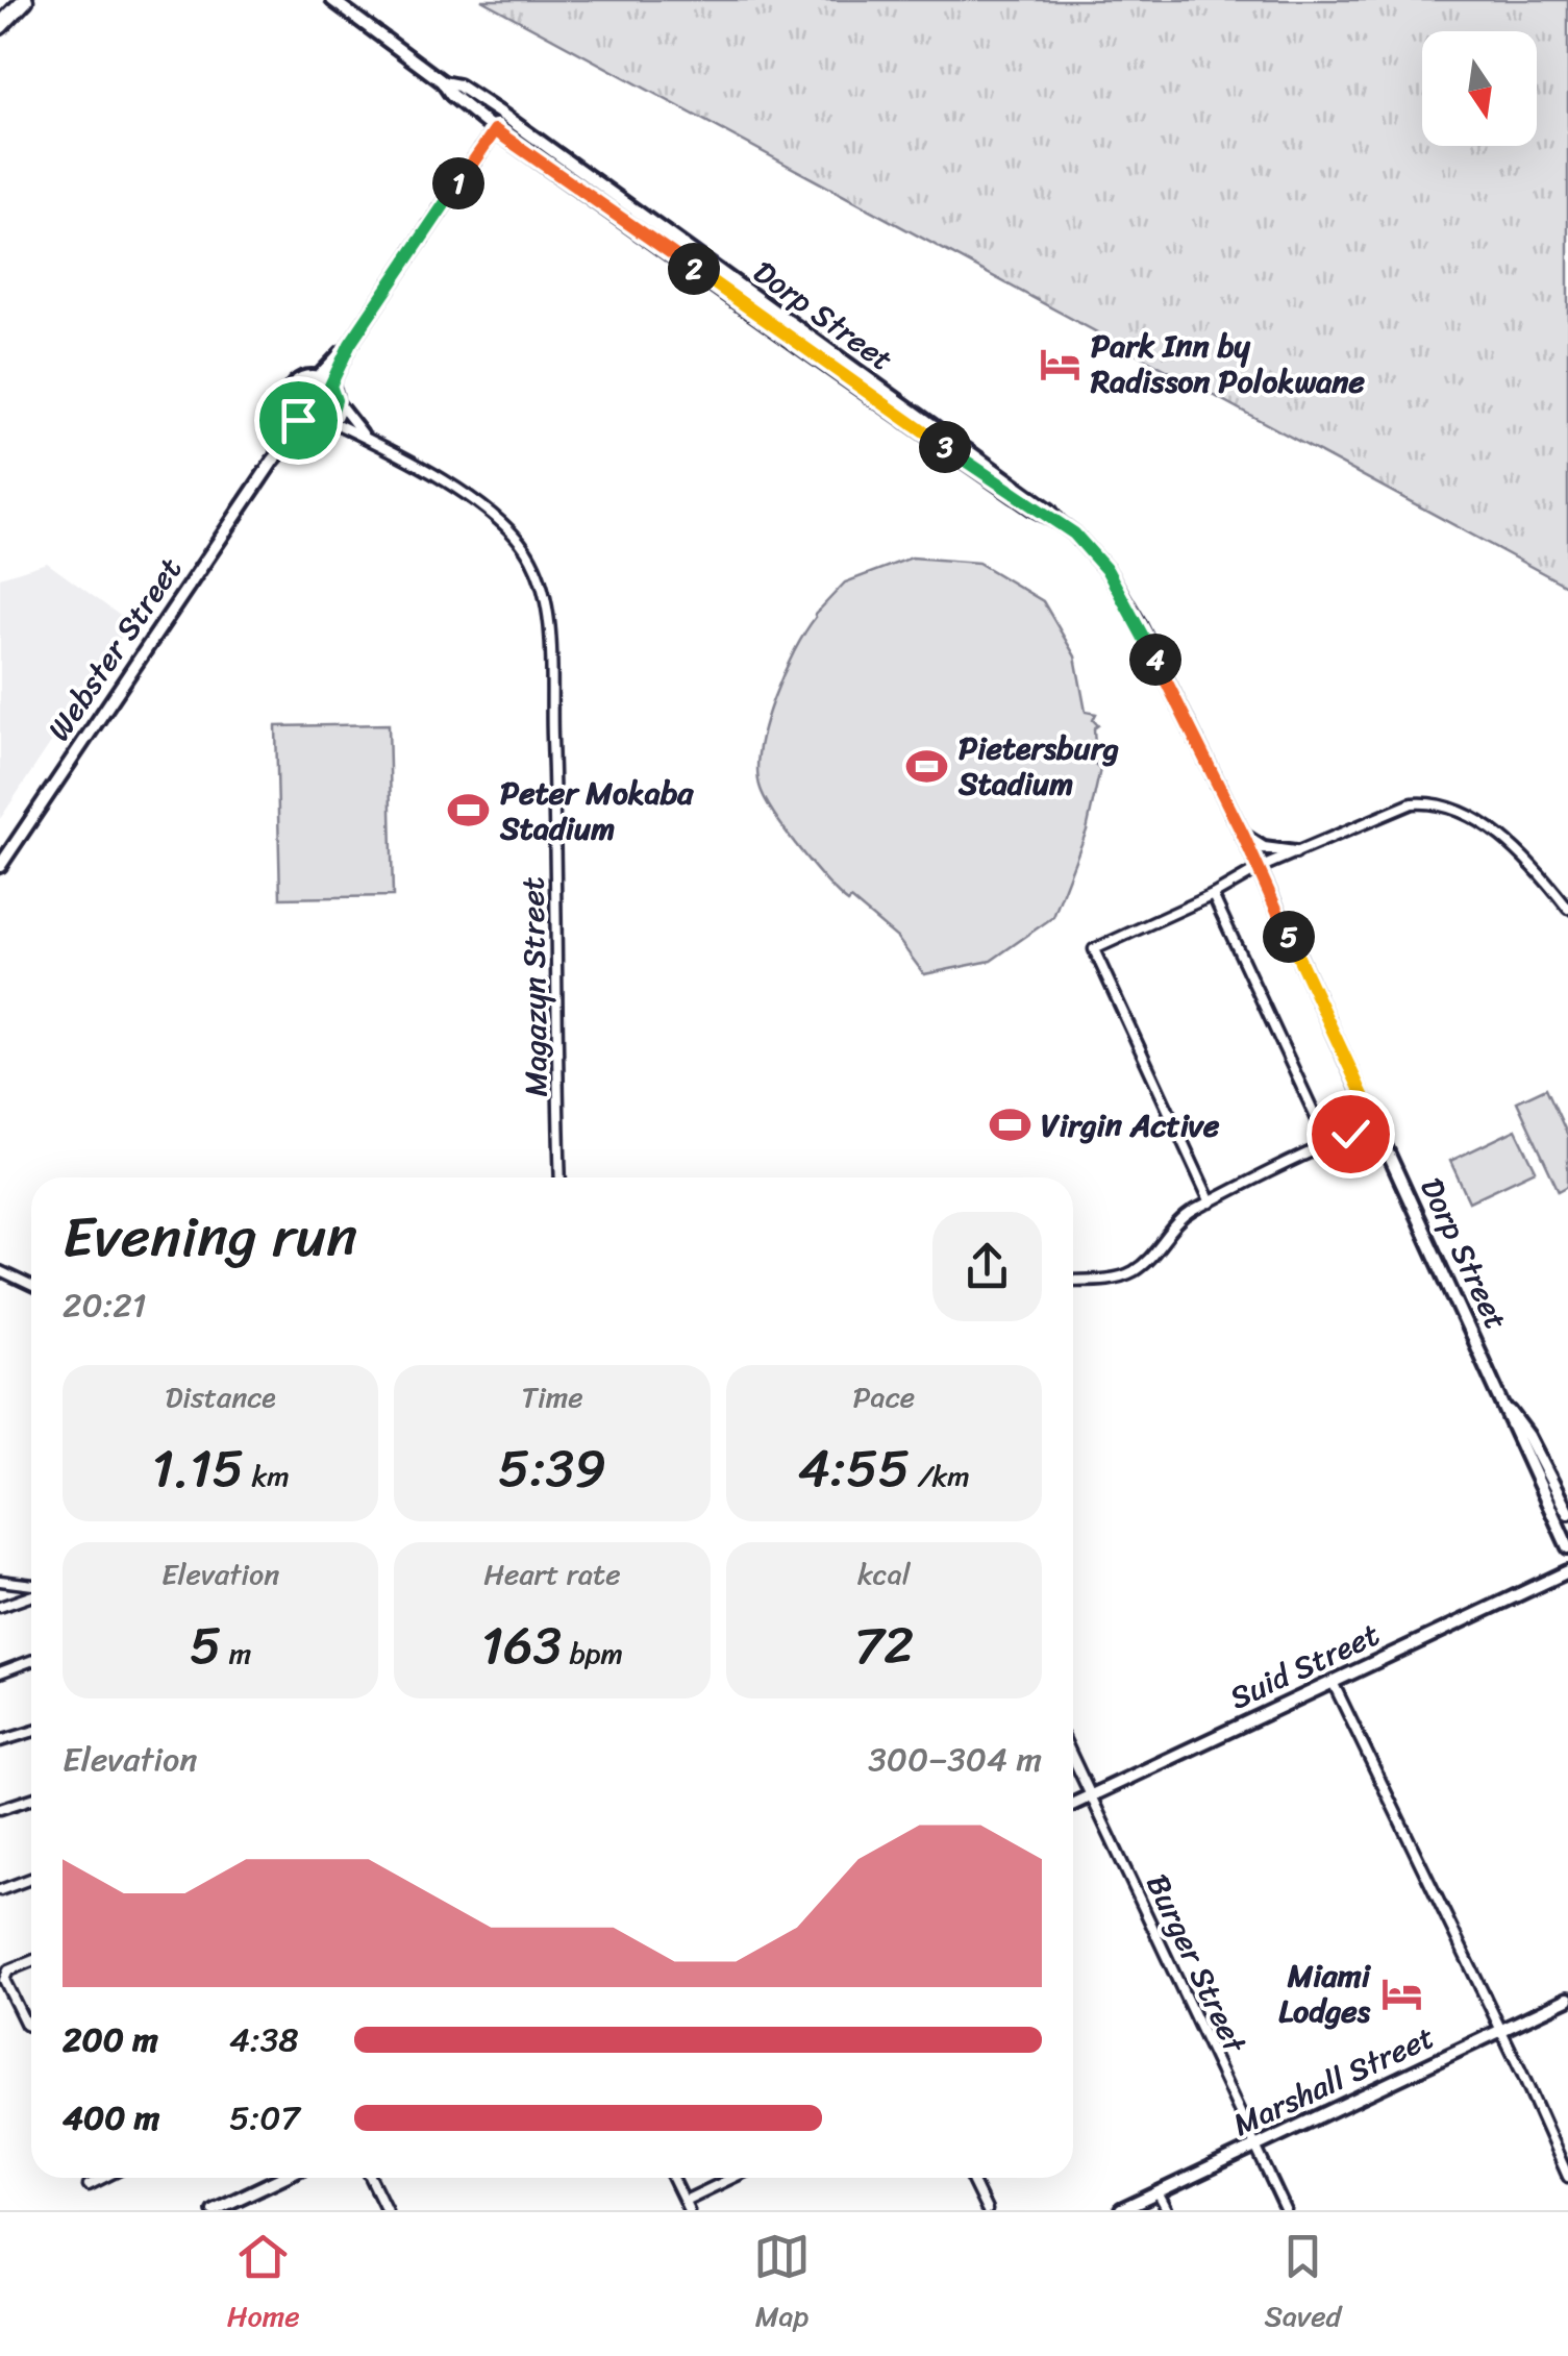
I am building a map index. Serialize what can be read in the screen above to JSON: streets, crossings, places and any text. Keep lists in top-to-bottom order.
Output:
{
  "streets": {
    "street": [
      "Dorp Street",
      "Webster Street",
      "Magazyn Street",
      "Suid Street",
      "Burger Street",
      "Marshall Street"
    ]
  },
  "crossings": [
    ["Webster Street", "Magazyn Street"],
    ["Suid Street", "Burger Street"],
    ["Burger Street", "Marshall Street"]
  ],
  "places": {
    "hotel": ["Park Inn by Radisson Polokwane", "Miami Lodges"],
    "sports": ["Pietersburg Stadium", "Peter Mokaba Stadium", "Virgin Active"]
  },
  "north": "bottom",
  "page": {
    "pins": [
      "1",
      "2",
      "3",
      "4",
      "5"
    ],
    "heading": ["Evening run", "20:21"],
    "stats": [
      ["Distance", "1.15 km"],
      ["Time", "5:39"],
      ["Pace", "4:55 /km"],
      ["Elevation", "5 m"],
      ["Heart rate", "163 bpm"],
      ["kcal", "72"]
    ],
    "chart": ["Elevation", "300–304 m"],
    "list": [
      {
        "name": "200 m",
        "note": "4:38"
      },
      {
        "name": "400 m",
        "note": "5:07"
      }
    ],
    "tabs": ["Home", "Map", "Saved"]
  }
}
